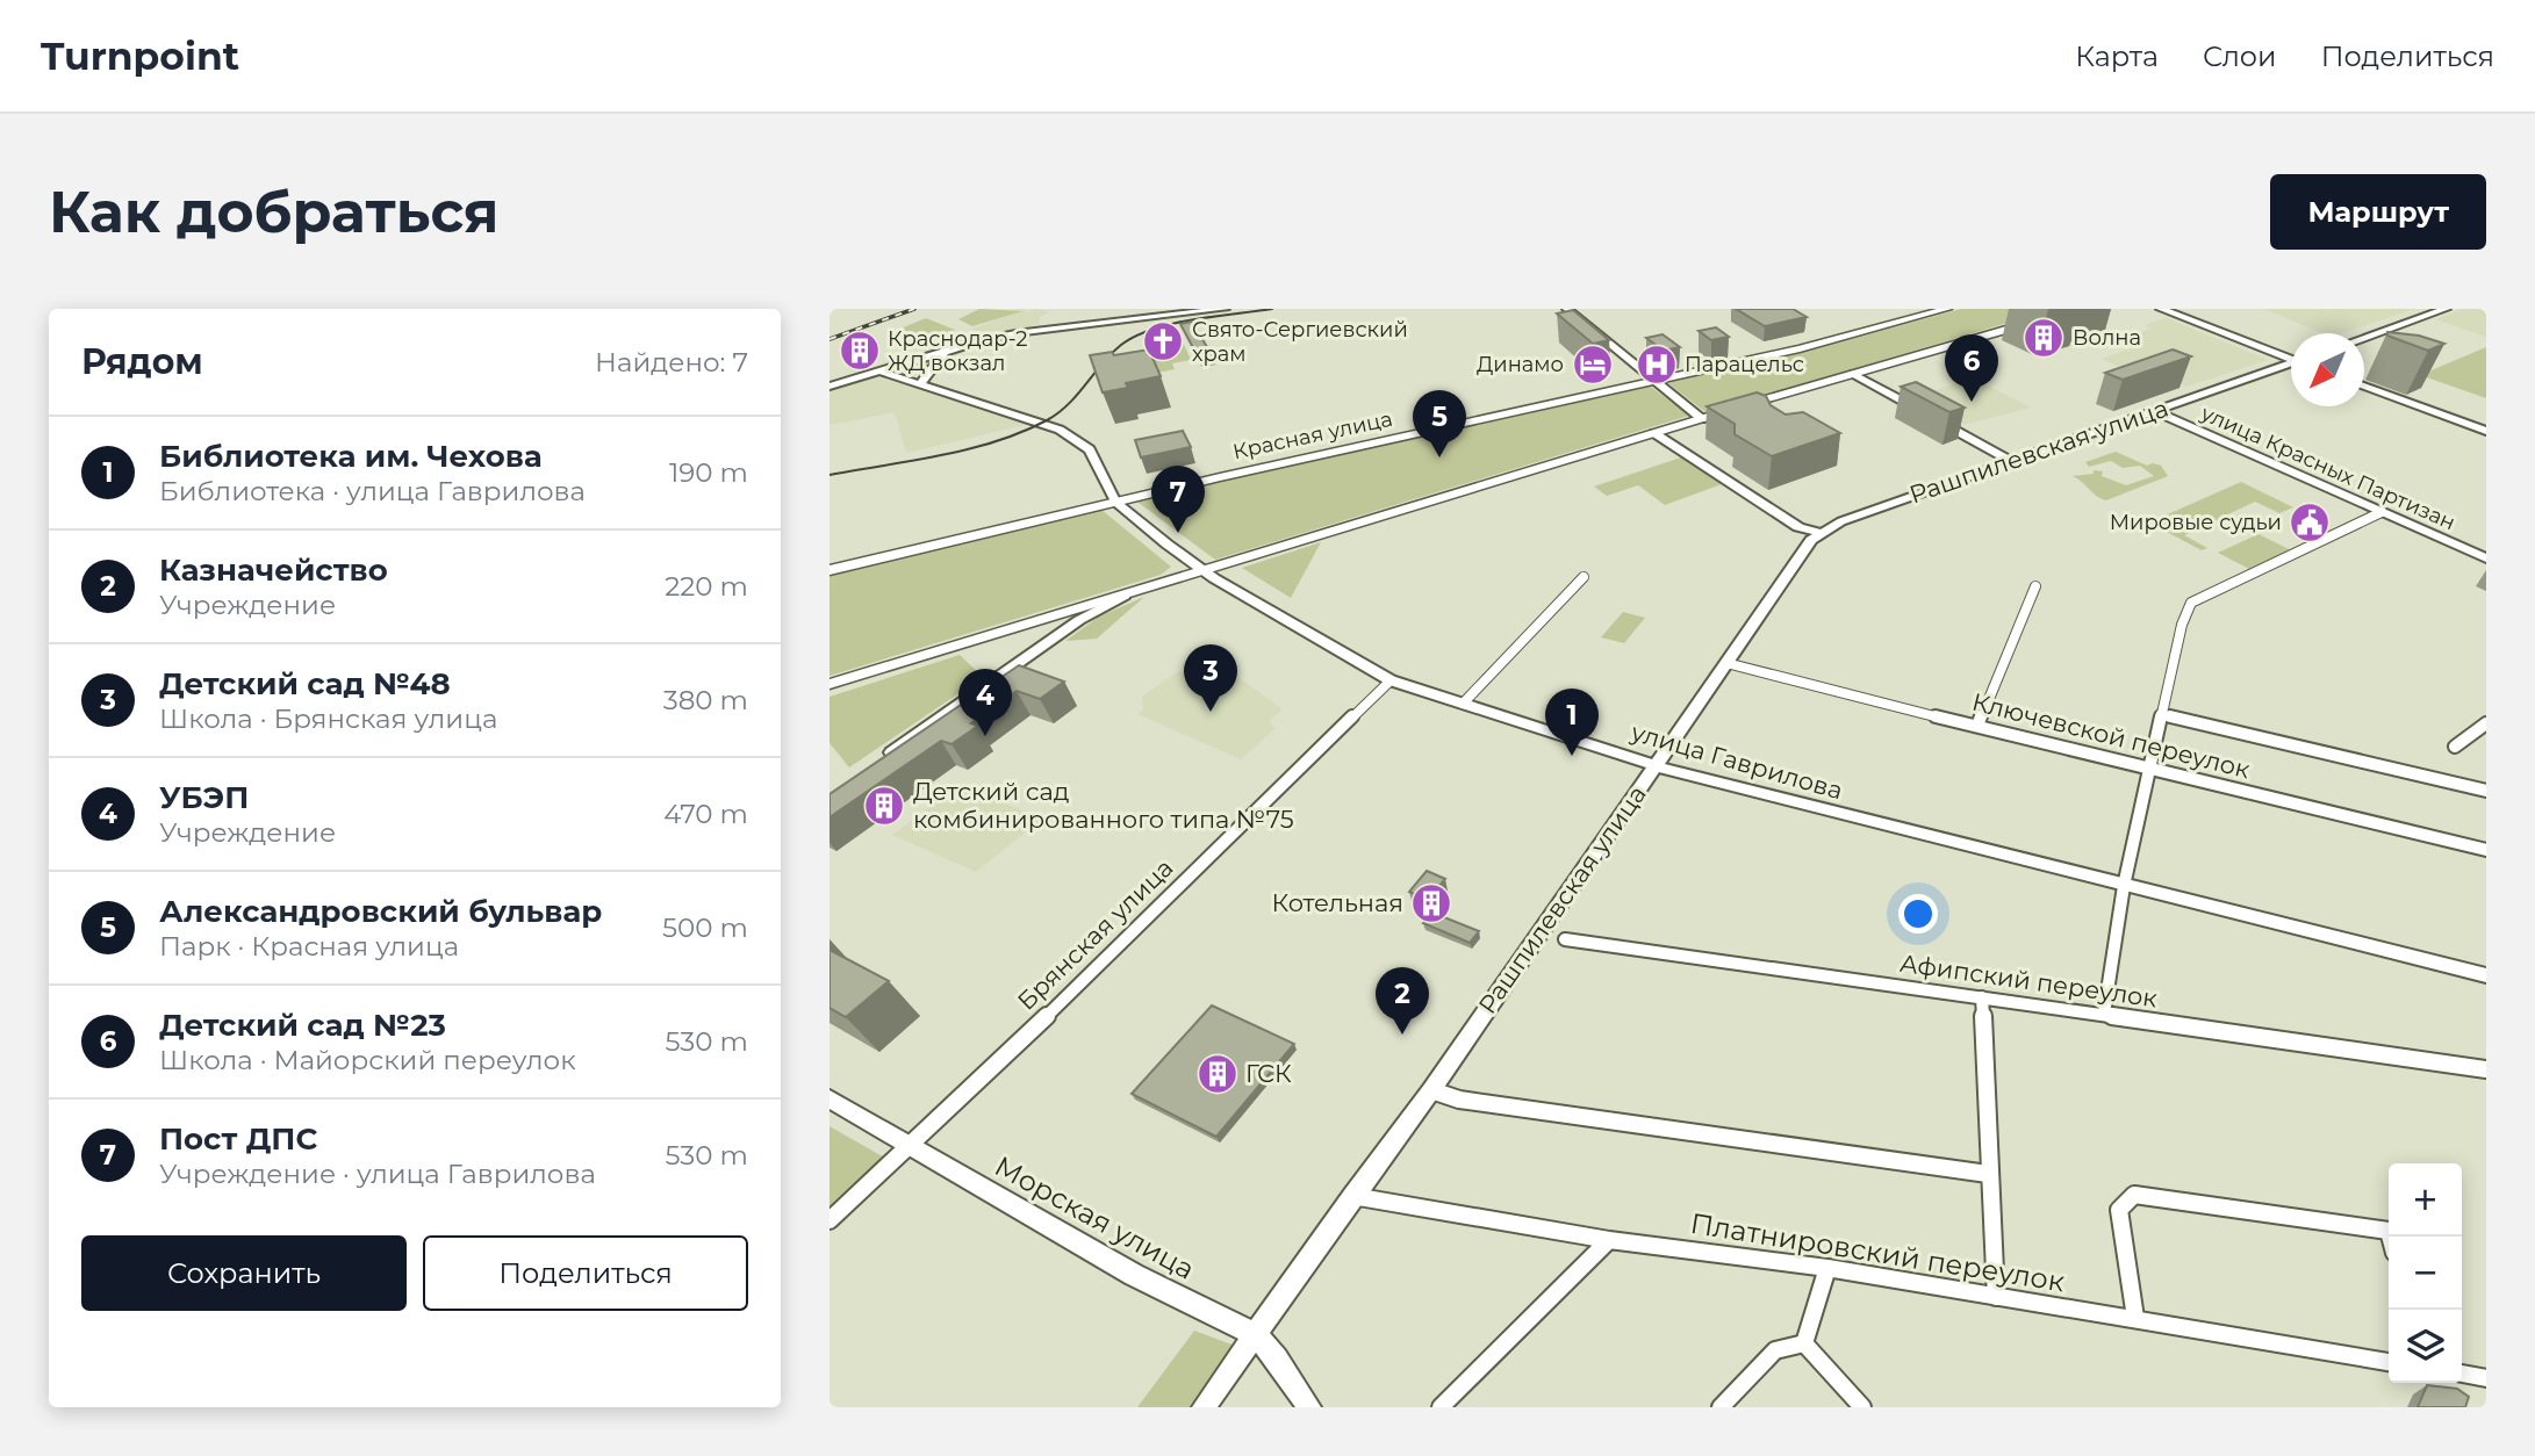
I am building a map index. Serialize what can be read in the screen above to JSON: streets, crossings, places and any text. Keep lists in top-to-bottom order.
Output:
{
  "streets": {
    "main road": ["Красная улица"],
    "street": [
      "Рашпилевская улица",
      "улица Красных Партизан",
      "Ключевской переулок",
      "улица Гаврилова",
      "Брянская улица",
      "Афипский переулок",
      "Морская улица",
      "Платнировский переулок"
    ]
  },
  "crossings": [
    ["Красная улица", "улица Гаврилова"],
    ["Рашпилевская улица", "улица Красных Партизан"],
    ["Рашпилевская улица", "Ключевской переулок"],
    ["Рашпилевская улица", "улица Гаврилова"],
    ["Рашпилевская улица", "Морская улица"],
    ["Рашпилевская улица", "Платнировский переулок"],
    ["улица Гаврилова", "Брянская улица"],
    ["Брянская улица", "Морская улица"]
  ],
  "places": {
    "building": [
      "Волна",
      "Краснодар-2 ЖД вокзал",
      "Детский сад комбинированного типа №75",
      "Котельная",
      "ГСК"
    ],
    "church": ["Свято-Сергиевский храм"],
    "hotel": ["Динамо"],
    "hospital": ["Парацельс"],
    "public building": ["Мировые судьи"]
  },
  "north": "bottom left",
  "page": {
    "header": "Turnpoint",
    "nav": ["Карта", "Слои", "Поделиться"],
    "buttons": [
      "Маршрут",
      ["Сохранить", "Поделиться"]
    ],
    "title": "Как добраться",
    "heading": ["Рядом", "Найдено: 7"],
    "pins": [
      "6",
      "5",
      "7",
      "3",
      "4",
      "1",
      "2"
    ],
    "list": [
      {
        "mark": "1",
        "name": "Библиотека им. Чехова",
        "note": "Библиотека · улица Гаврилова",
        "value": "190 m"
      },
      {
        "mark": "2",
        "name": "Казначейство",
        "note": "Учреждение",
        "value": "220 m"
      },
      {
        "mark": "3",
        "name": "Детский сад №48",
        "note": "Школа · Брянская улица",
        "value": "380 m"
      },
      {
        "mark": "4",
        "name": "УБЭП",
        "note": "Учреждение",
        "value": "470 m"
      },
      {
        "mark": "5",
        "name": "Александровский бульвар",
        "note": "Парк · Красная улица",
        "value": "500 m"
      },
      {
        "mark": "6",
        "name": "Детский сад №23",
        "note": "Школа · Майорский переулок",
        "value": "530 m"
      },
      {
        "mark": "7",
        "name": "Пост ДПС",
        "note": "Учреждение · улица Гаврилова",
        "value": "530 m"
      }
    ],
    "map_buttons": ["+", "−"]
  }
}
